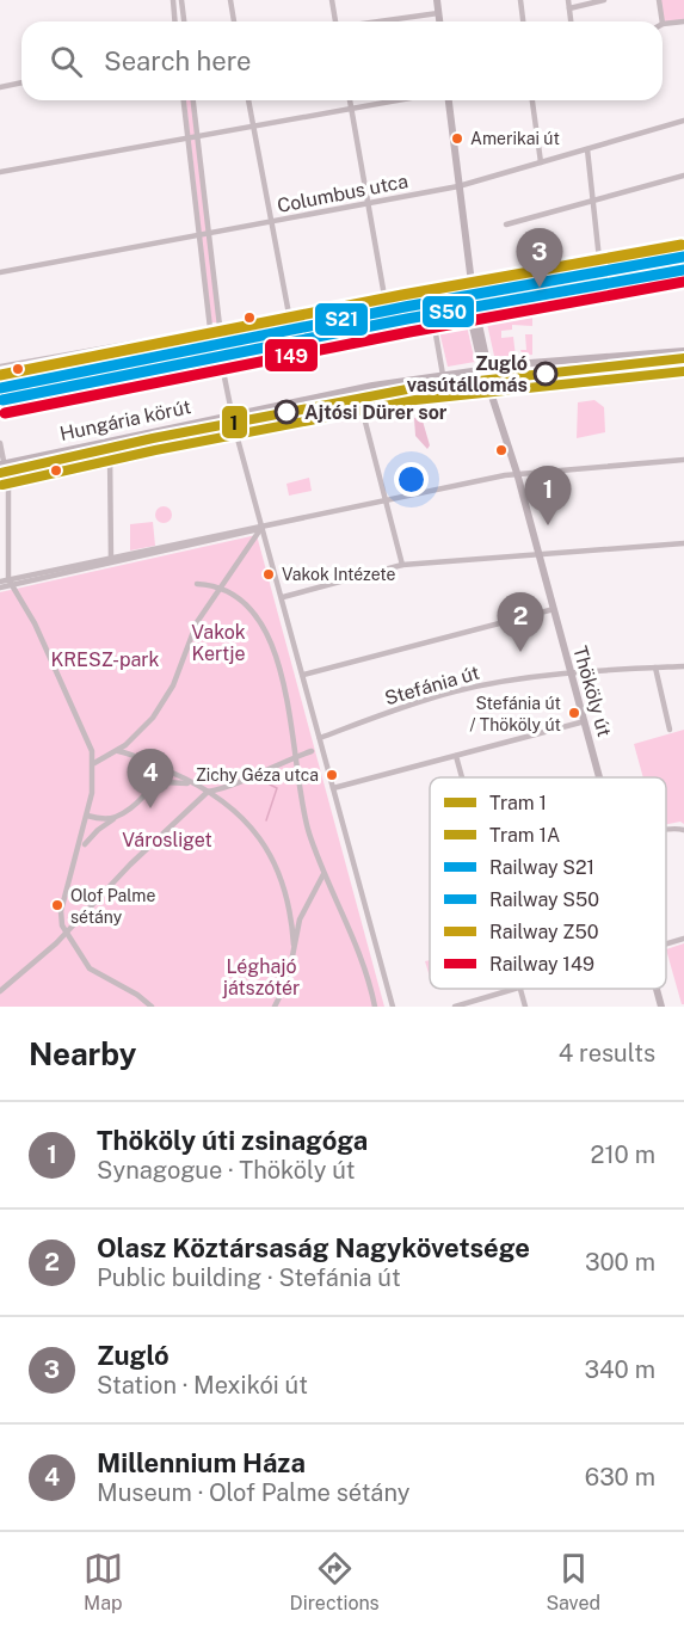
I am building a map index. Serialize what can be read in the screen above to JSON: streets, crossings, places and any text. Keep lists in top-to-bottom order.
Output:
{
  "streets": {
    "main road": ["Hungária körút", "Thököly út"],
    "street": ["Columbus utca", "Stefánia út"]
  },
  "crossings": [
    ["Columbus utca", "Thököly út"],
    ["Hungária körút", "Thököly út"],
    ["Stefánia út", "Thököly út"]
  ],
  "parks": [
    "Vakok Kertje",
    "KRESZ-park",
    "Városliget",
    "Léghajó játszótér"
  ],
  "places": [
    "Amerikai út",
    "Zugló vasútállomás",
    "Ajtósi Dürer sor",
    "Vakok Intézete",
    "Stefánia út / Thököly út",
    "Zichy Géza utca",
    "Olof Palme sétány"
  ],
  "lines": [
    "rail line Z50",
    "rail line S21",
    "rail line S50",
    "rail line 149",
    "tram line 1",
    "tram line 1A"
  ],
  "legend": [
    "Tram 1",
    "Tram 1A",
    "Railway S21",
    "Railway S50",
    "Railway Z50",
    "Railway 149"
  ],
  "page": {
    "search": "Search here",
    "pins": [
      "3",
      "1",
      "2",
      "4"
    ],
    "heading": ["Nearby", "4 results"],
    "list": [
      {
        "mark": "1",
        "name": "Thököly úti zsinagóga",
        "note": "Synagogue · Thököly út",
        "value": "210 m"
      },
      {
        "mark": "2",
        "name": "Olasz Köztársaság Nagykövetsége",
        "note": "Public building · Stefánia út",
        "value": "300 m"
      },
      {
        "mark": "3",
        "name": "Zugló",
        "note": "Station · Mexikói út",
        "value": "340 m"
      },
      {
        "mark": "4",
        "name": "Millennium Háza",
        "note": "Museum · Olof Palme sétány",
        "value": "630 m"
      }
    ],
    "nav": ["Map", "Directions", "Saved"]
  }
}
